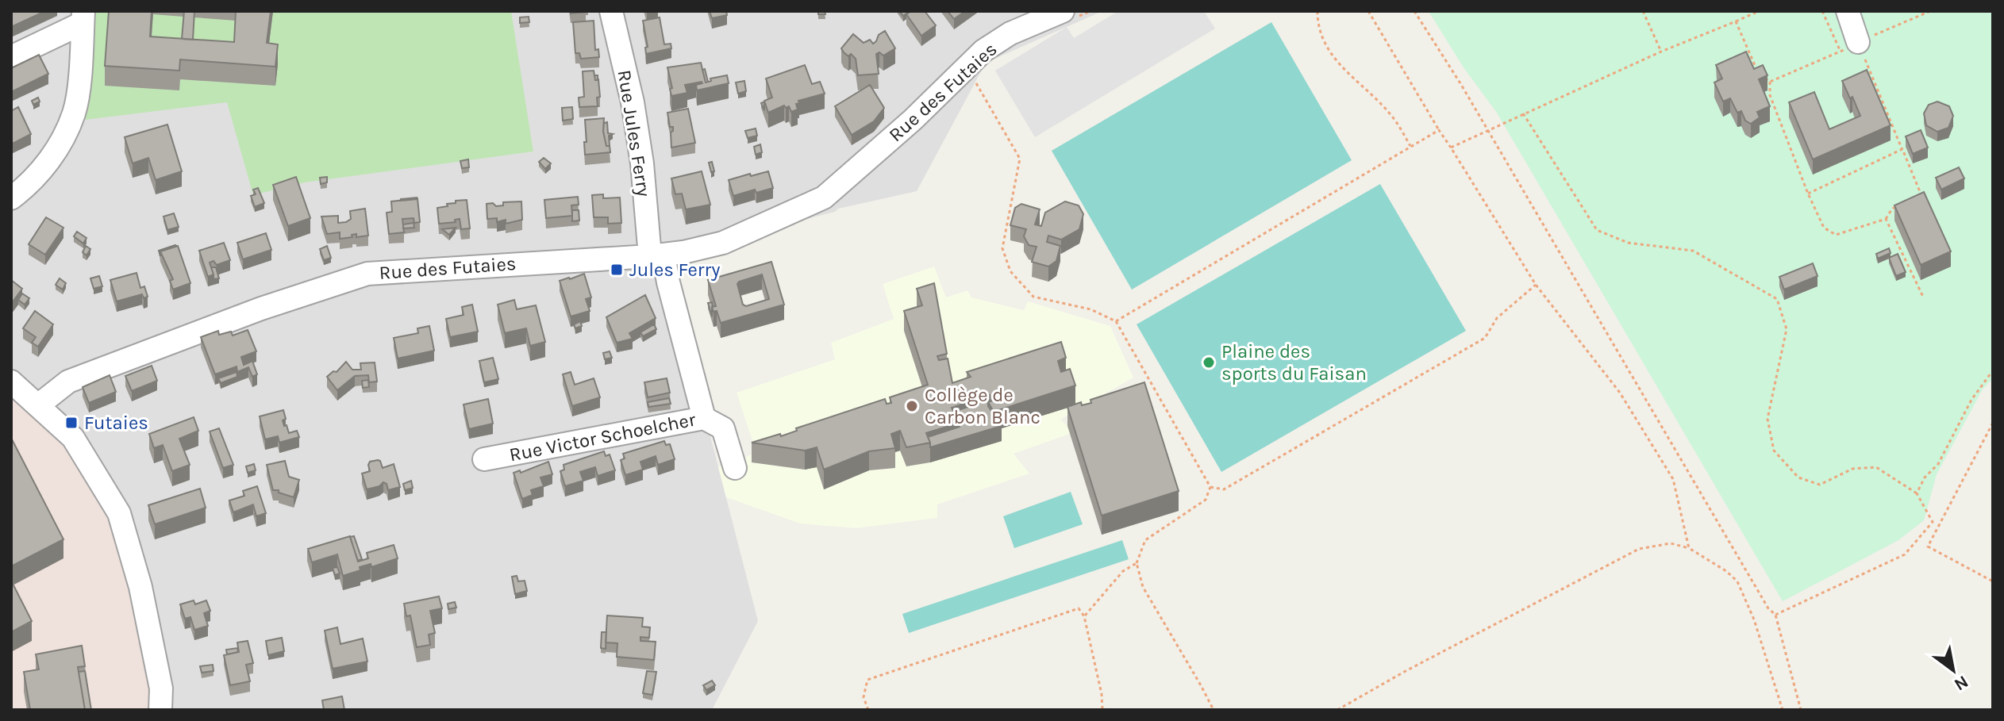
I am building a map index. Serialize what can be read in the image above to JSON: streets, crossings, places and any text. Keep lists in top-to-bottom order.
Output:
{
  "streets": {
    "street": ["Rue des Futaies", "Rue Jules Ferry", "Rue Victor Schoelcher"]
  },
  "crossings": [
    ["Rue des Futaies", "Rue Jules Ferry"],
    ["Rue des Futaies", "Rue Victor Schoelcher"],
    ["Rue Jules Ferry", "Rue Victor Schoelcher"]
  ],
  "places": {
    "transit": ["Jules Ferry", "Futaies"],
    "other": ["Plaine des sports du Faisan", "Collège de Carbon Blanc"]
  },
  "north": "bottom right"
}
